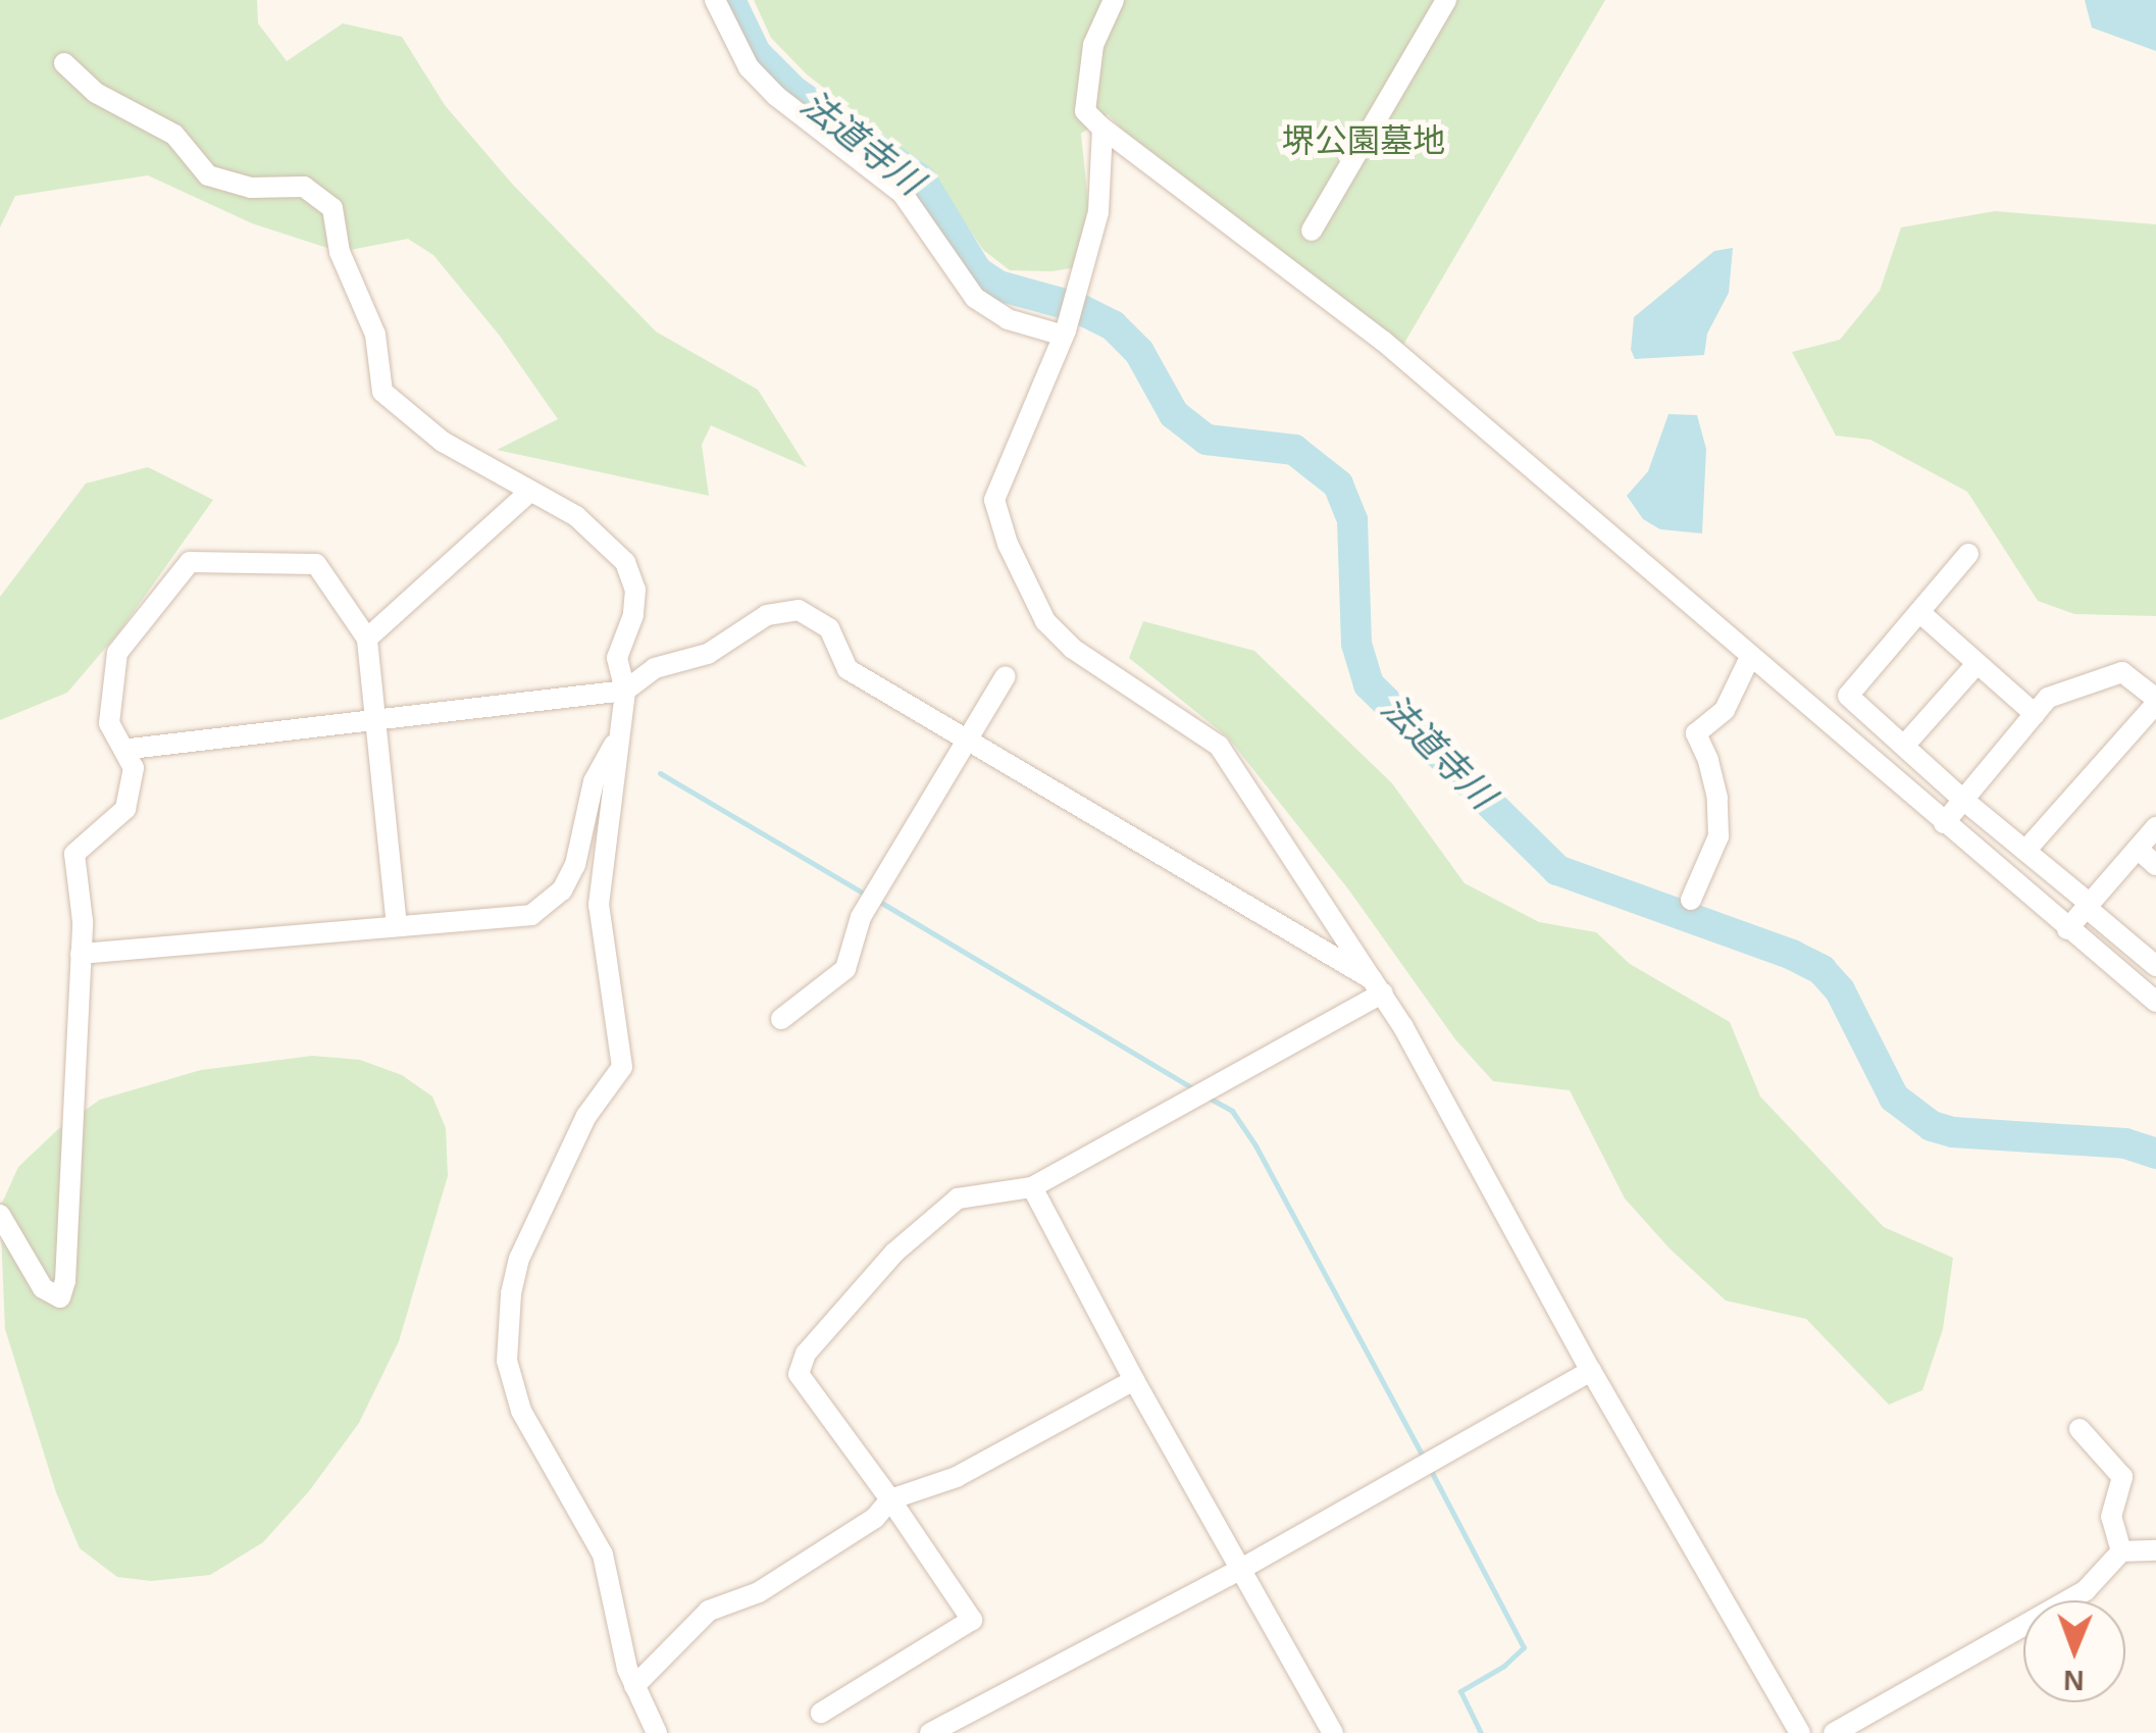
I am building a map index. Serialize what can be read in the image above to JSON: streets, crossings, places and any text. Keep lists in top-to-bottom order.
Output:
{
  "water": ["法道寺川"],
  "parks": ["堺公園墓地"],
  "north": "bottom"
}
